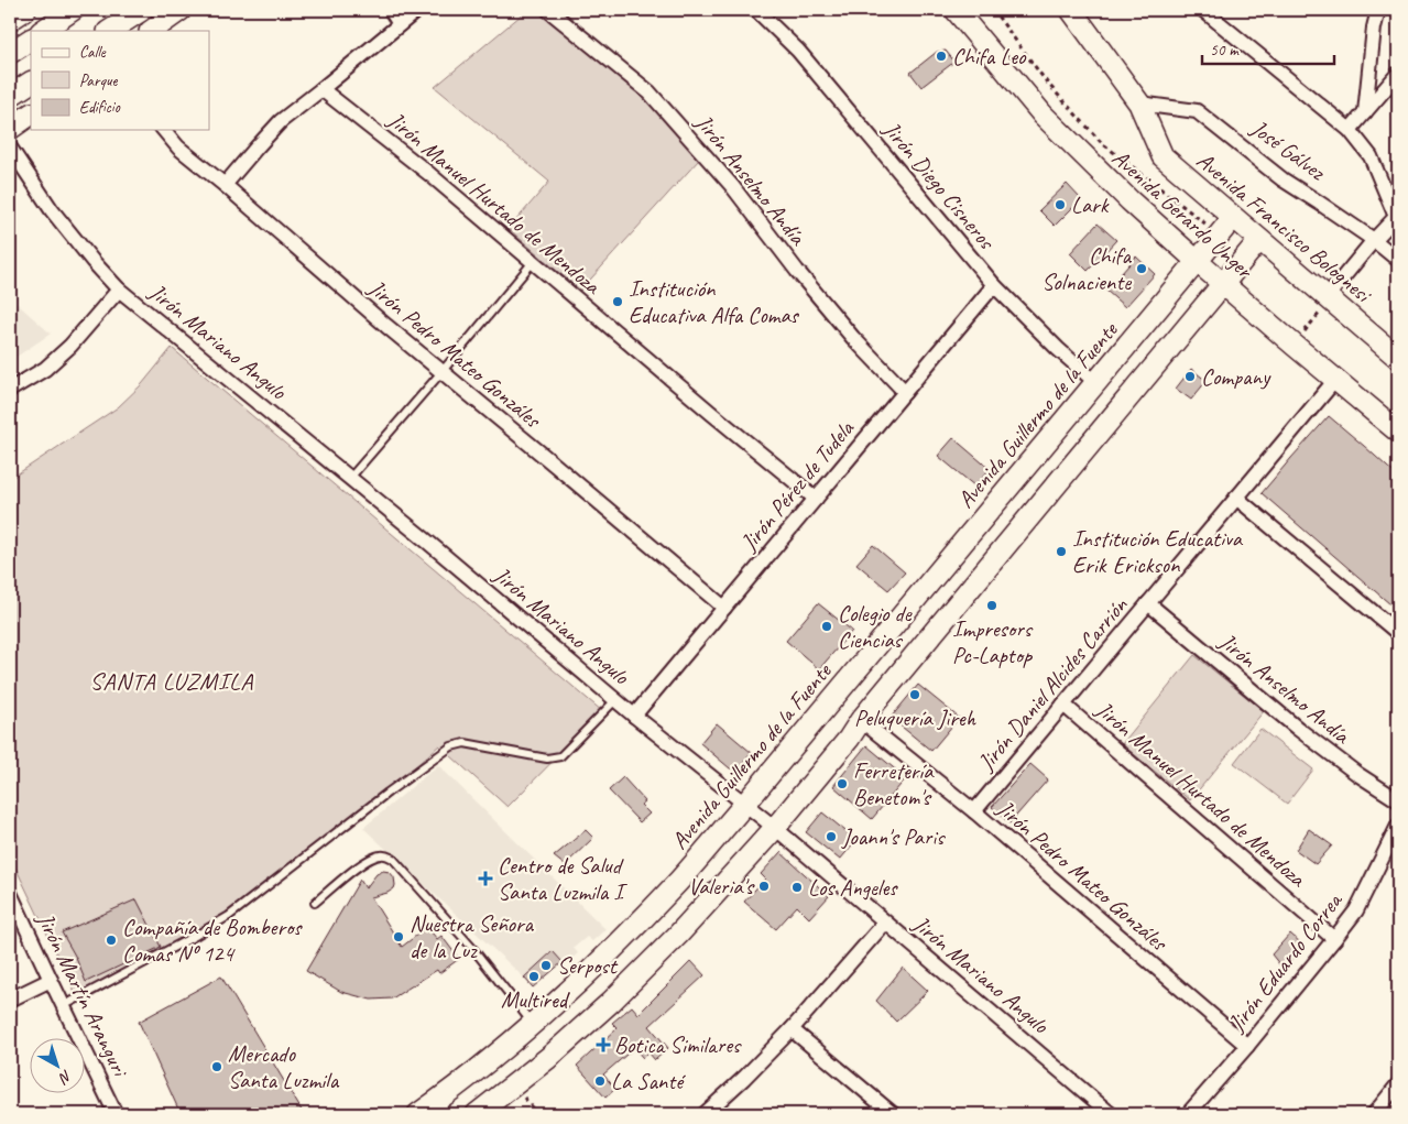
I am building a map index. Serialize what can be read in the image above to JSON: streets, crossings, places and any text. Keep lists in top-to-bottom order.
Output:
{
  "streets": {
    "main road": ["Avenida Gerardo Unger", "Avenida Francisco Bolognesi", "Avenida Guillermo de la Fuente"],
    "street": [
      "José Gálvez",
      "Jirón Anselmo Andía",
      "Jirón Diego Cisneros",
      "Jirón Manuel Hurtado de Mendoza",
      "Jirón Mariano Angulo",
      "Jirón Pedro Mateo Gonzáles",
      "Jirón Pérez de Tudela",
      "Jirón Daniel Alcides Carrión",
      "Jirón Eduardo Correa",
      "Jirón Martín Aranguri"
    ]
  },
  "crossings": [
    ["José Gálvez", "Avenida Francisco Bolognesi"],
    ["Jirón Anselmo Andía", "Jirón Pérez de Tudela"],
    ["Jirón Anselmo Andía", "Jirón Daniel Alcides Carrión"],
    ["Jirón Diego Cisneros", "Avenida Guillermo de la Fuente"],
    ["Jirón Diego Cisneros", "Jirón Pérez de Tudela"],
    ["Jirón Manuel Hurtado de Mendoza", "Jirón Pérez de Tudela"],
    ["Jirón Manuel Hurtado de Mendoza", "Jirón Daniel Alcides Carrión"],
    ["Jirón Manuel Hurtado de Mendoza", "Jirón Eduardo Correa"],
    ["Avenida Gerardo Unger", "Avenida Guillermo de la Fuente"],
    ["Avenida Gerardo Unger", "Jirón Daniel Alcides Carrión"],
    ["Avenida Francisco Bolognesi", "Avenida Guillermo de la Fuente"],
    ["Jirón Mariano Angulo", "Avenida Guillermo de la Fuente"],
    ["Jirón Mariano Angulo", "Jirón Pérez de Tudela"],
    ["Jirón Pedro Mateo Gonzáles", "Jirón Pérez de Tudela"],
    ["Jirón Pedro Mateo Gonzáles", "Jirón Daniel Alcides Carrión"],
    ["Jirón Pedro Mateo Gonzáles", "Jirón Eduardo Correa"]
  ],
  "districts": ["SANTA LUZMILA"],
  "places": {
    "other": [
      "Chifa Leo",
      "Lark",
      "Chifa Solnaciente",
      "Institución Educativa Alfa Comas",
      "Company",
      "Institución Educativa Erik Erickson",
      "Impresors Pc-Laptop",
      "Colegio de Ciencias",
      "Peluquería Jireh",
      "Ferretería Benetom's",
      "Joann's Paris",
      "Valeria's",
      "Los Angeles",
      "Nuestra Señora de la Luz",
      "Compañía de Bomberos Comas Nº 124",
      "Serpost",
      "Multired",
      "Mercado Santa Luzmila",
      "La Santé"
    ],
    "health": ["Centro de Salud Santa Luzmila I", "Botica Similares"]
  },
  "legend": ["Calle", "Parque", "Edificio"],
  "scale_bar": "50 m",
  "north": "bottom right"
}
